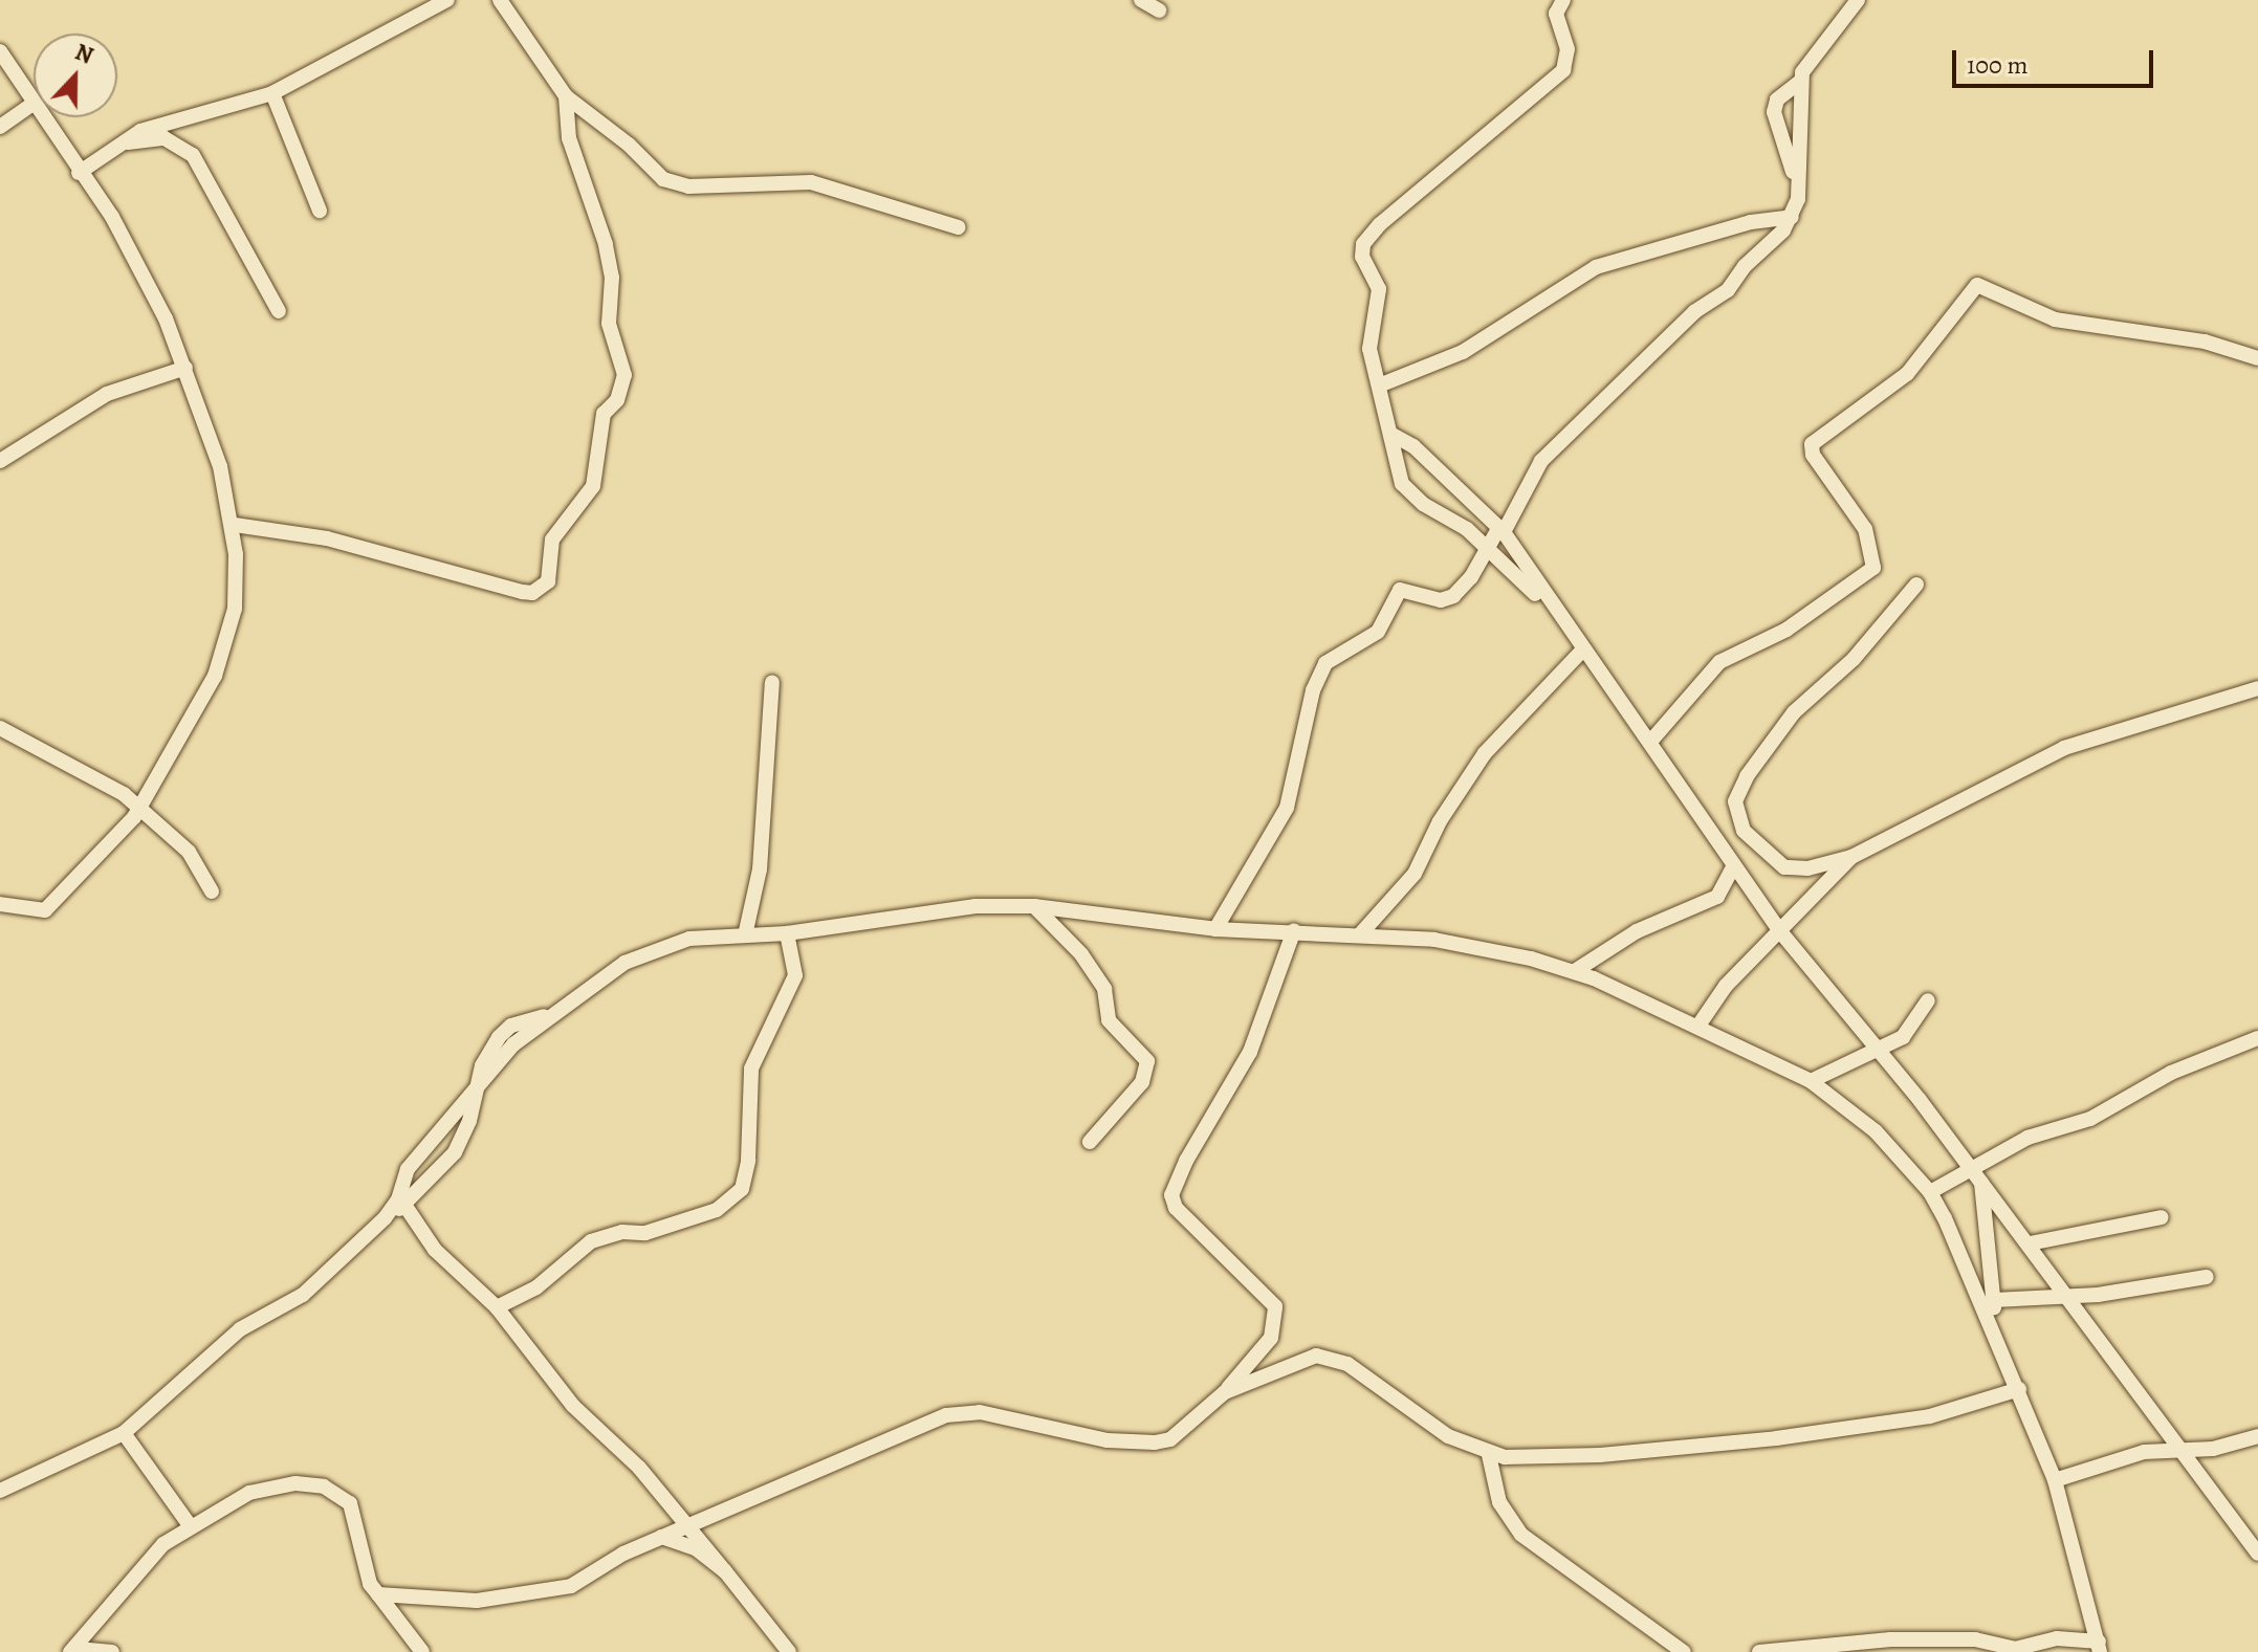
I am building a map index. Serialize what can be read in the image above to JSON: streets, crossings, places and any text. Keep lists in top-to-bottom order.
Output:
{
  "scale_bar": "100 m",
  "north": "top"
}
